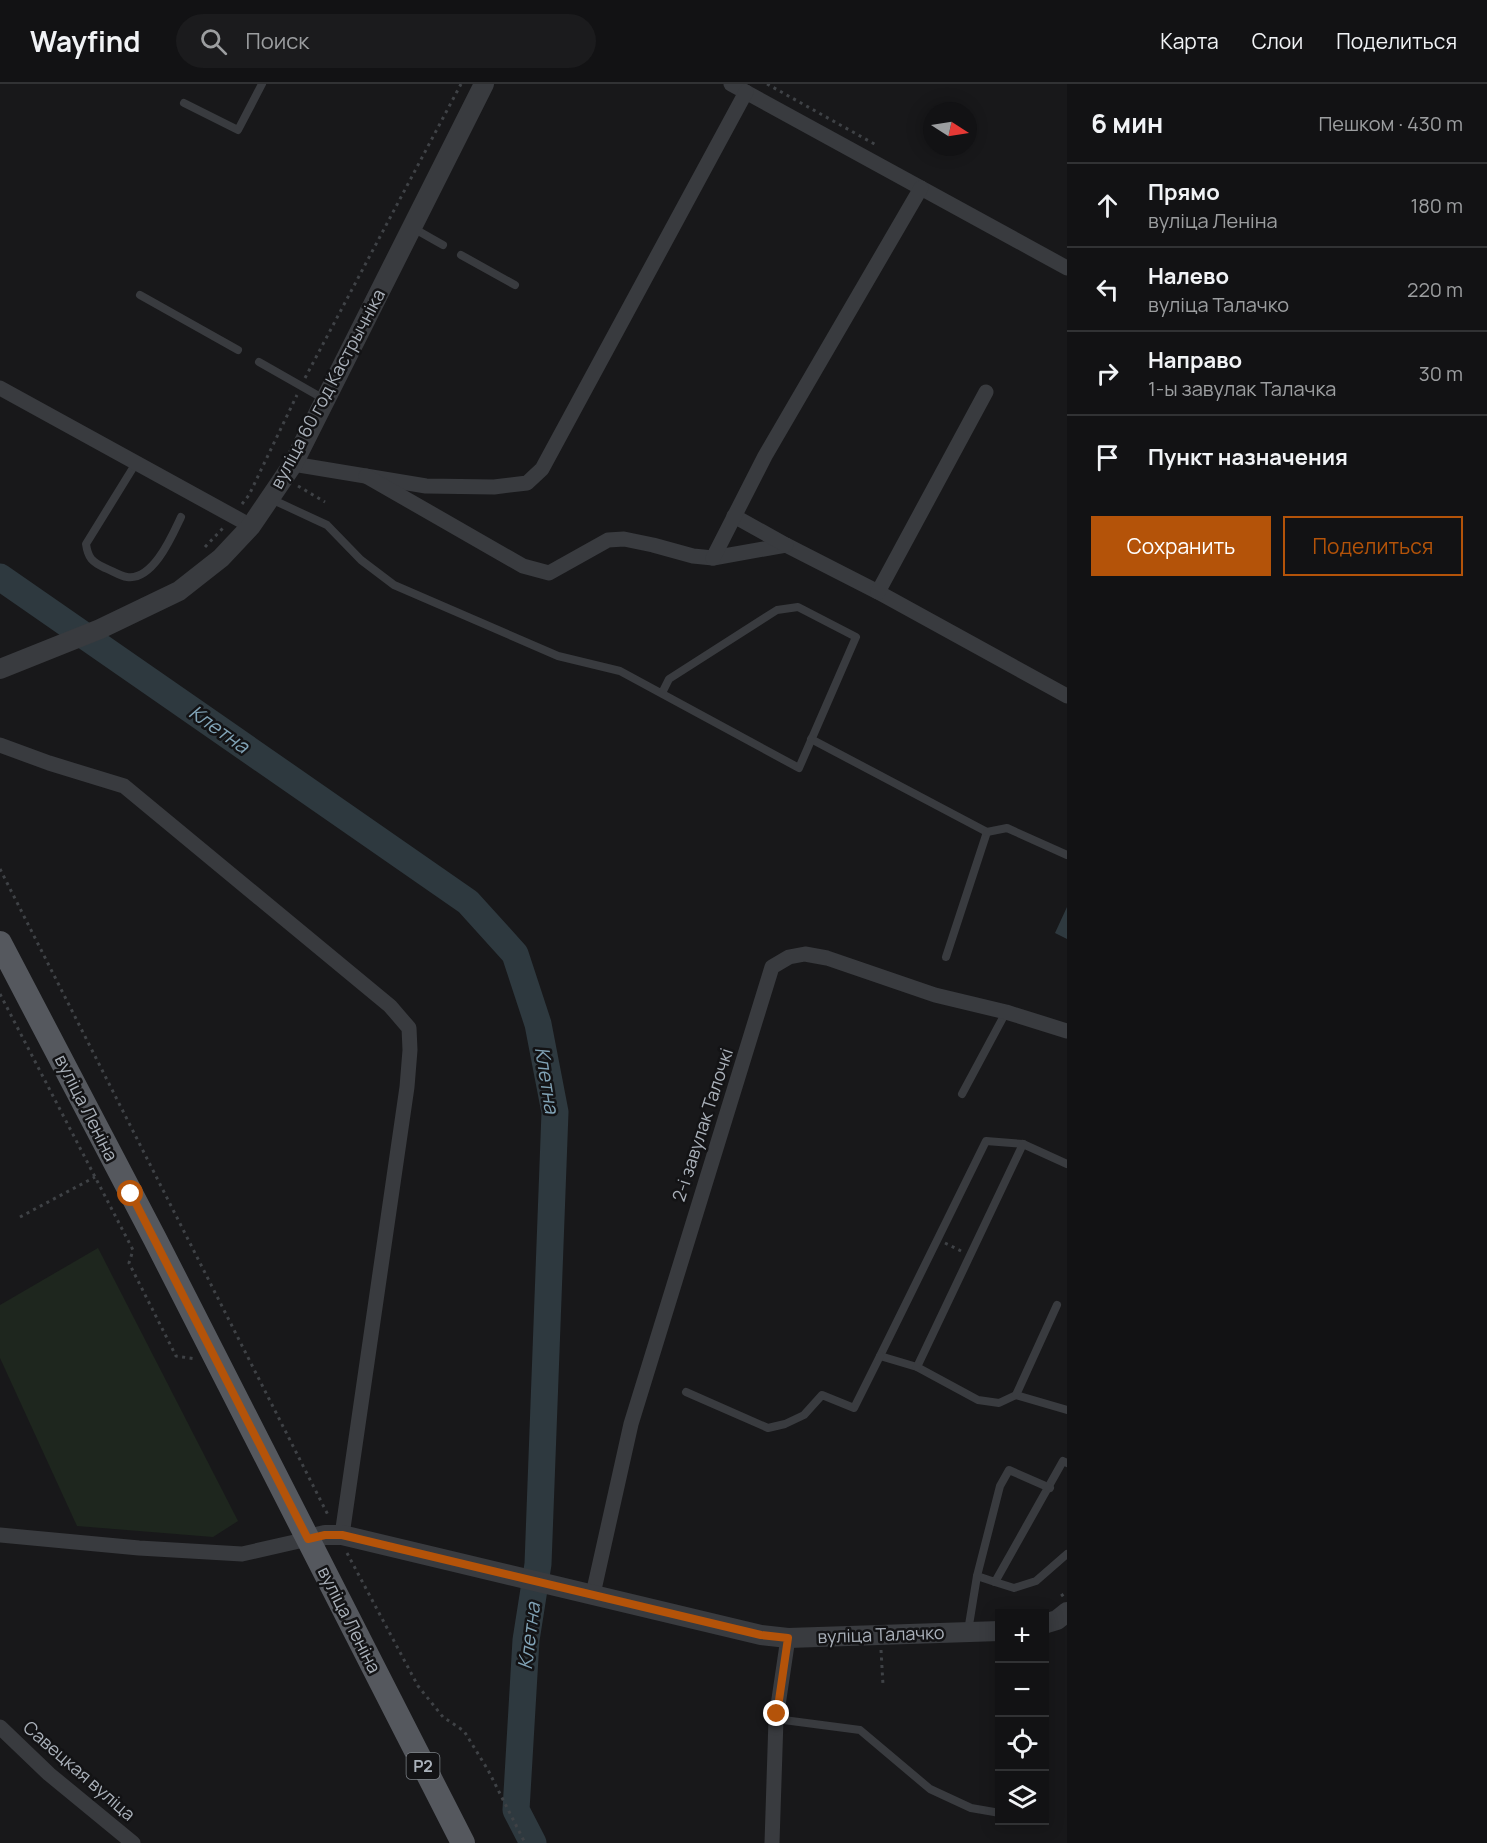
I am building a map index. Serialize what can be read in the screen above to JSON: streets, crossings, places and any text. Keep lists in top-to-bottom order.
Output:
{
  "streets": {
    "main road": ["вуліца Леніна", "Р2"],
    "street": [
      "вуліца 60 год Кастрычніка",
      "2-і завулак Талочкі",
      "вуліца Талачко",
      "Савецкая вуліца"
    ]
  },
  "crossings": [
    ["вуліца Леніна", "вуліца Талачко"],
    ["2-і завулак Талочкі", "вуліца Талачко"]
  ],
  "water": ["Клетна"],
  "north": "right",
  "page": {
    "header": "Wayfind",
    "search": "Поиск",
    "nav": ["Карта", "Слои", "Поделиться"],
    "heading": ["6 мин", "Пешком · 430 m"],
    "list": [
      ["Прямо", "вуліца Леніна", "180 m"],
      ["Налево", "вуліца Талачко", "220 m"],
      ["Направо", "1-ы завулак Талачка", "30 m"],
      "Пункт назначения"
    ],
    "buttons": ["Сохранить", "Поделиться"],
    "map_buttons": ["+", "−"]
  }
}
